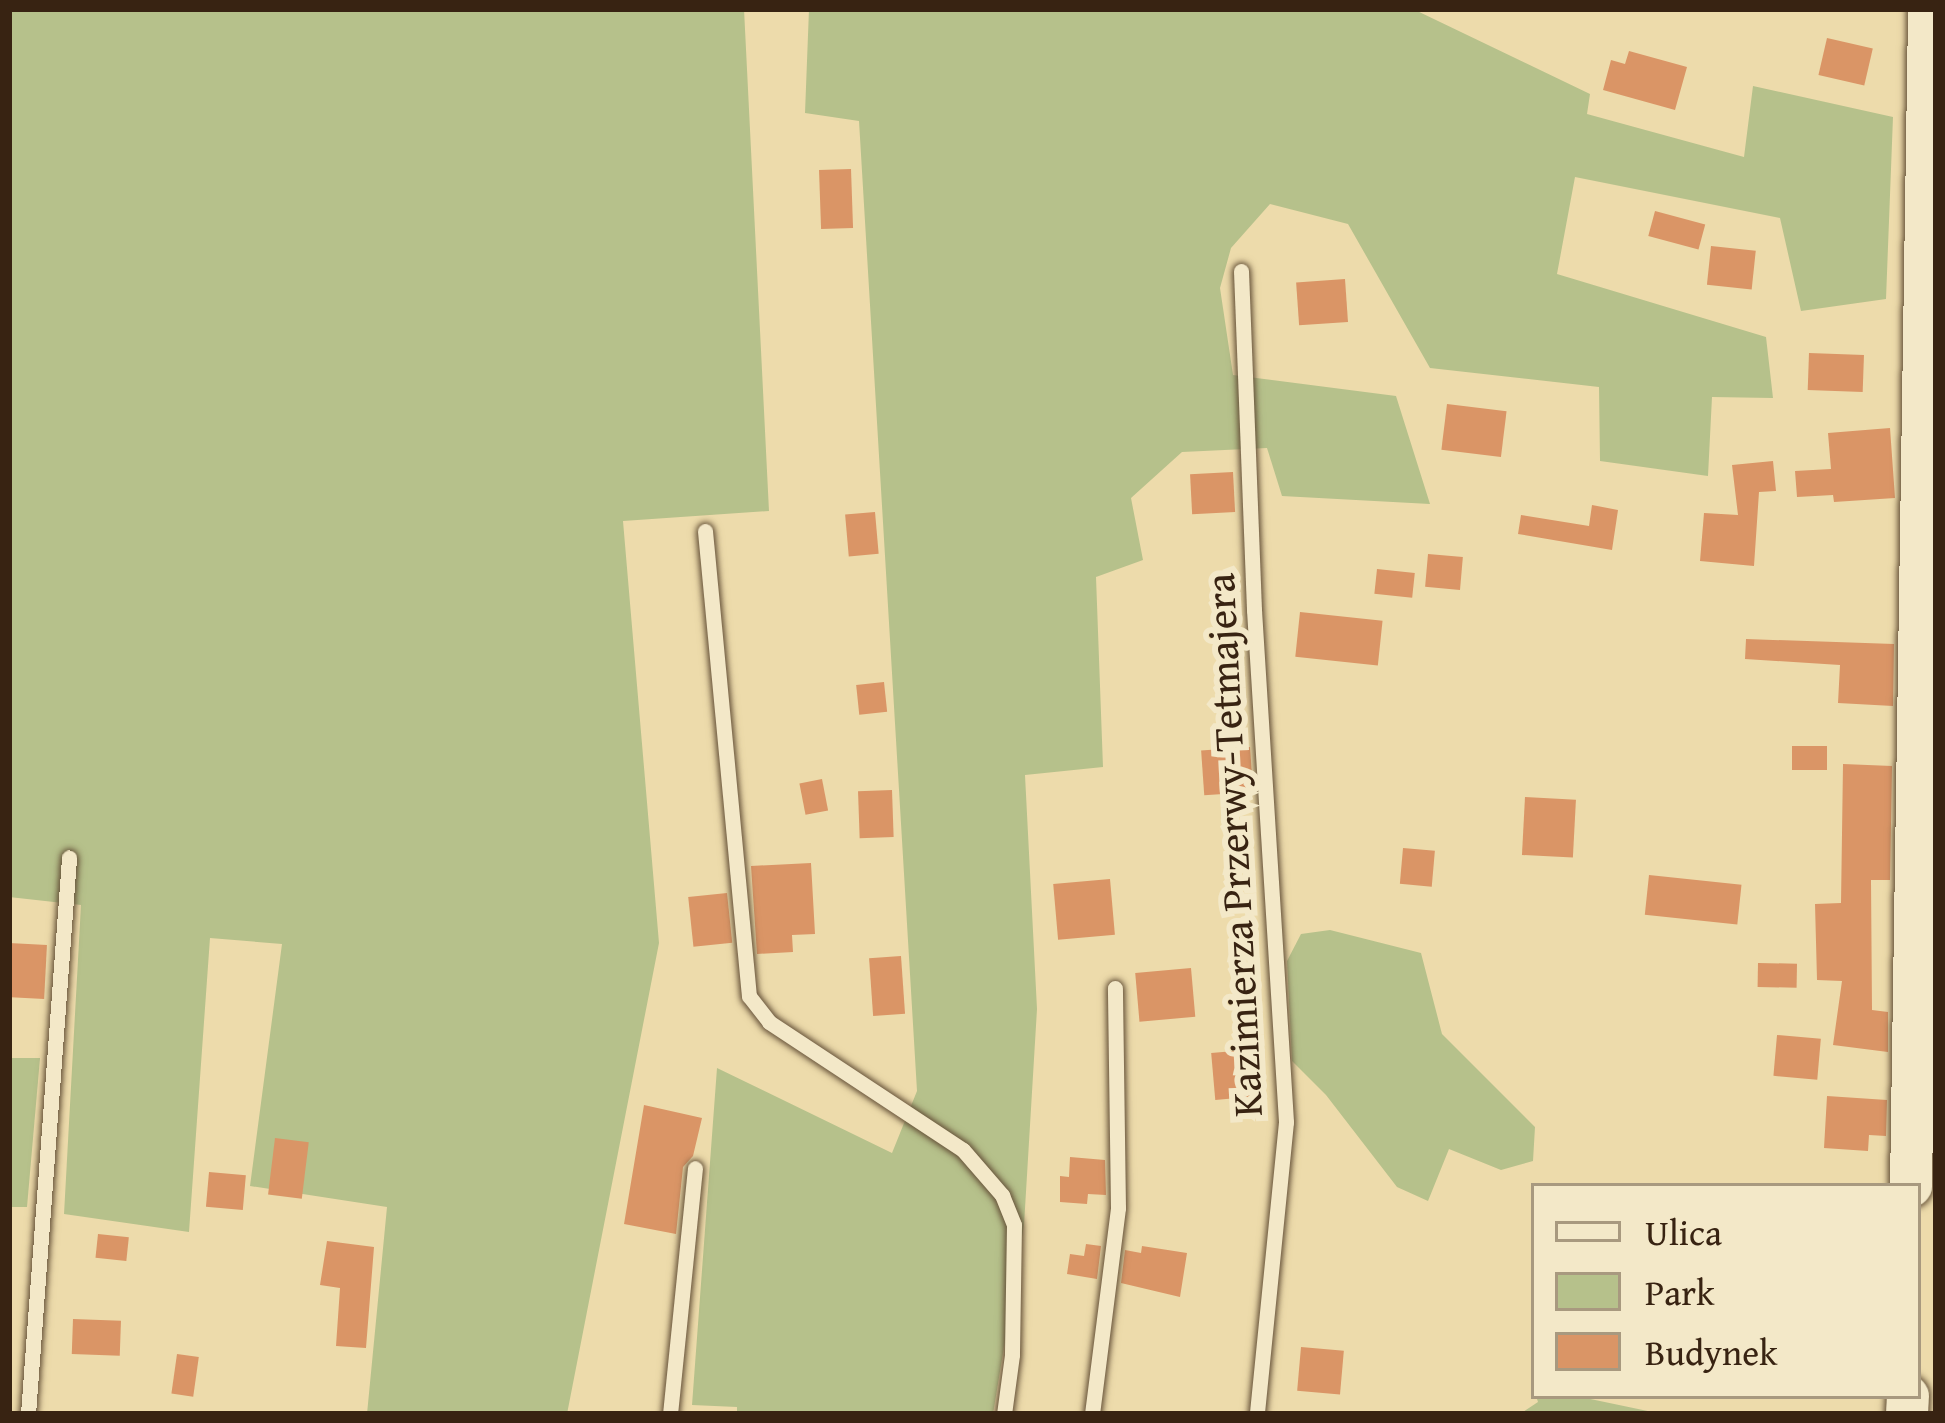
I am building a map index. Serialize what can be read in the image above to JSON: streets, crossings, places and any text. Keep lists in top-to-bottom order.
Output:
{
  "streets": {
    "lane": ["Kazimierza Przerwy-Tetmajera"]
  },
  "legend": ["Ulica", "Park", "Budynek"]
}
